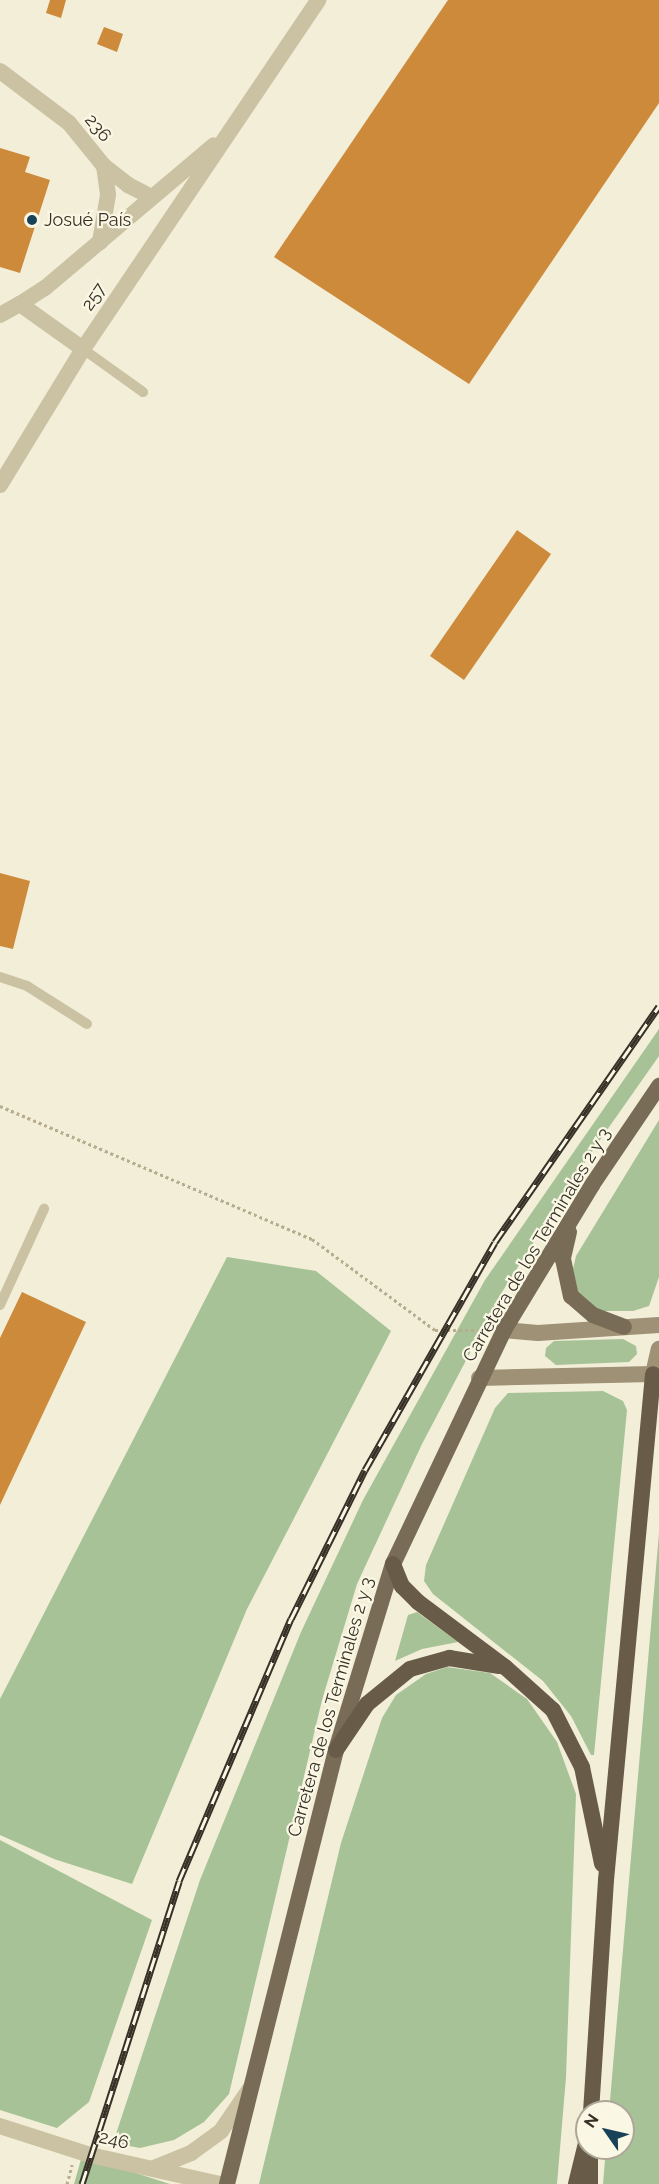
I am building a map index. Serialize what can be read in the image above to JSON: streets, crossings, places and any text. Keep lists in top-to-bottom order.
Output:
{
  "streets": {
    "main road": ["Carretera de los Terminales 2 y 3"],
    "street": ["236", "257", "246"]
  },
  "crossings": [
    ["236", "257"]
  ],
  "places": ["Josué País"],
  "north": "top left"
}
